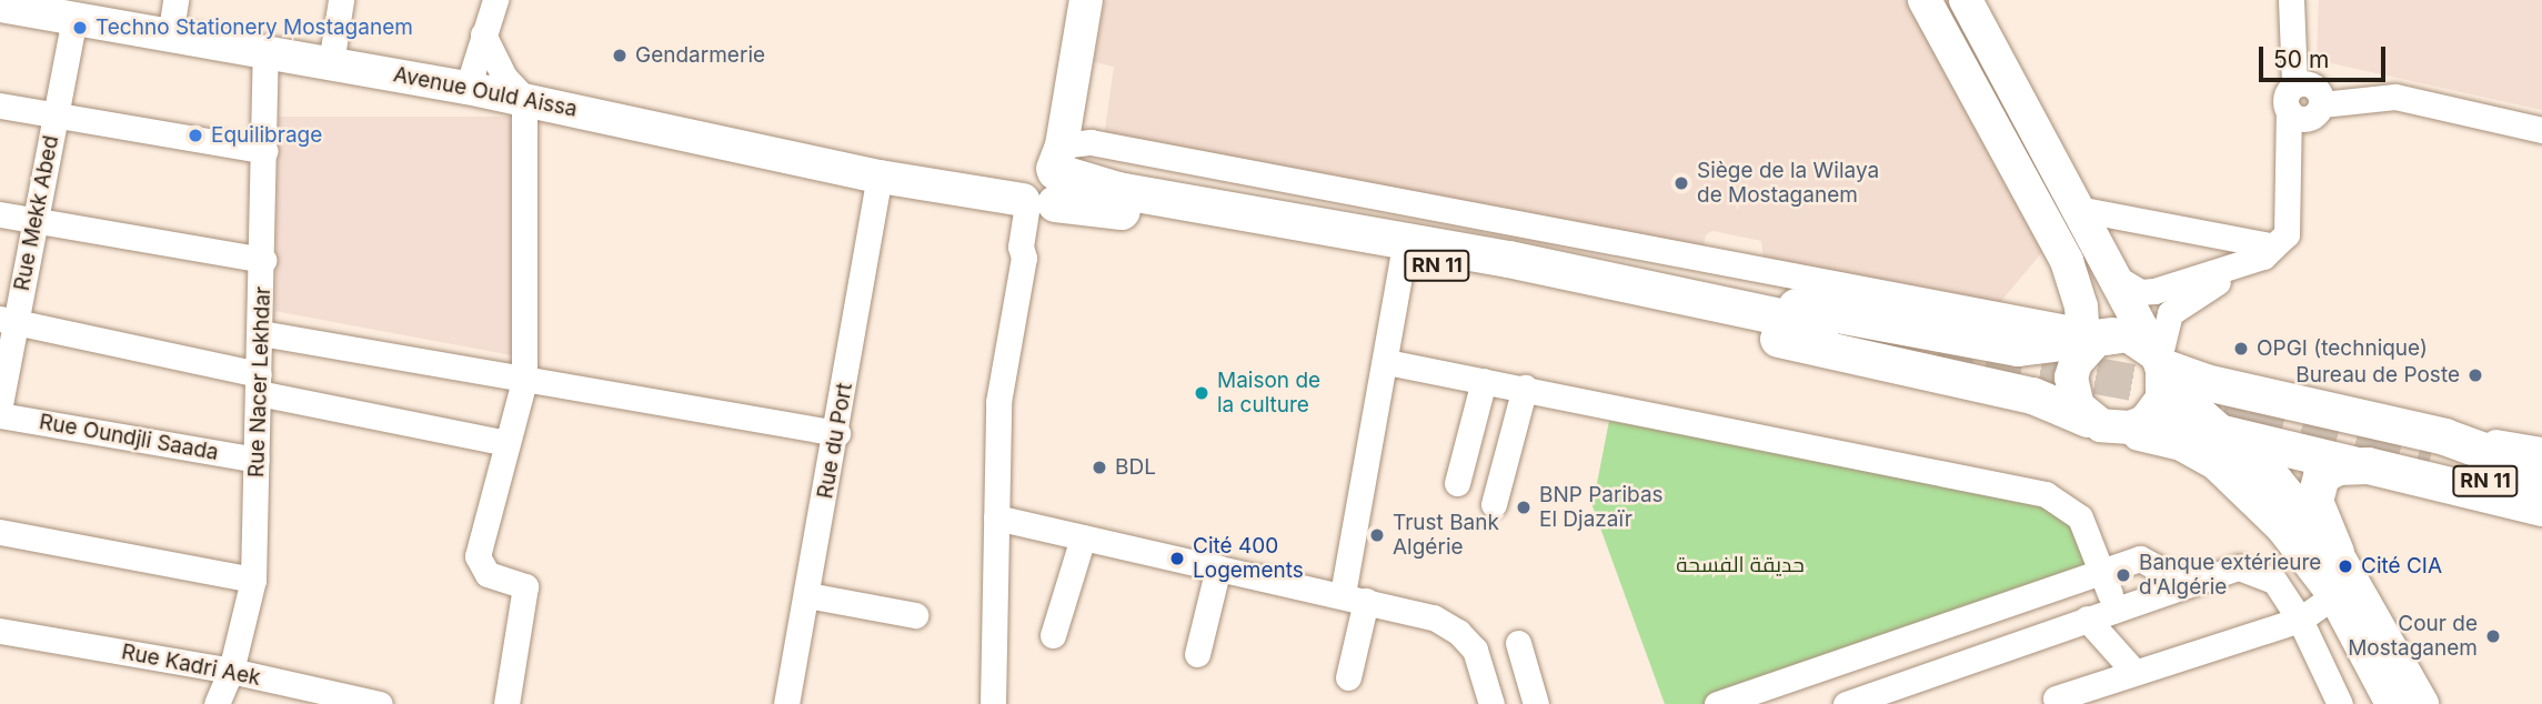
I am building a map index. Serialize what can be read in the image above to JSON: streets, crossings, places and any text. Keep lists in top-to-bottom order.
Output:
{
  "streets": {
    "highway": ["RN 11"],
    "main road": ["Avenue Ould Aissa"],
    "street": [
      "Rue Mekk Abed",
      "Rue Nacer Lekhdar",
      "Rue Oundjli Saada",
      "Rue du Port",
      "Rue Kadri Aek"
    ]
  },
  "crossings": [
    ["Avenue Ould Aissa", "Rue Mekk Abed"],
    ["Avenue Ould Aissa", "RN 11"],
    ["Avenue Ould Aissa", "Rue Nacer Lekhdar"],
    ["Avenue Ould Aissa", "Rue du Port"],
    ["Rue Nacer Lekhdar", "Rue Oundjli Saada"],
    ["Rue Nacer Lekhdar", "Rue Kadri Aek"]
  ],
  "parks": ["حديقة الفسحة"],
  "places": [
    "Techno Stationery Mostaganem",
    "Gendarmerie",
    "Equilibrage",
    "Siège de la Wilaya de Mostaganem",
    "OPGI (technique)",
    "Bureau de Poste",
    "Maison de la culture",
    "BDL",
    "BNP Paribas El Djazaïr",
    "Trust Bank Algérie",
    "Cité 400 Logements",
    "Cité CIA",
    "Banque extérieure d'Algérie",
    "Cour de Mostaganem"
  ],
  "scale_bar": "50 m"
}
